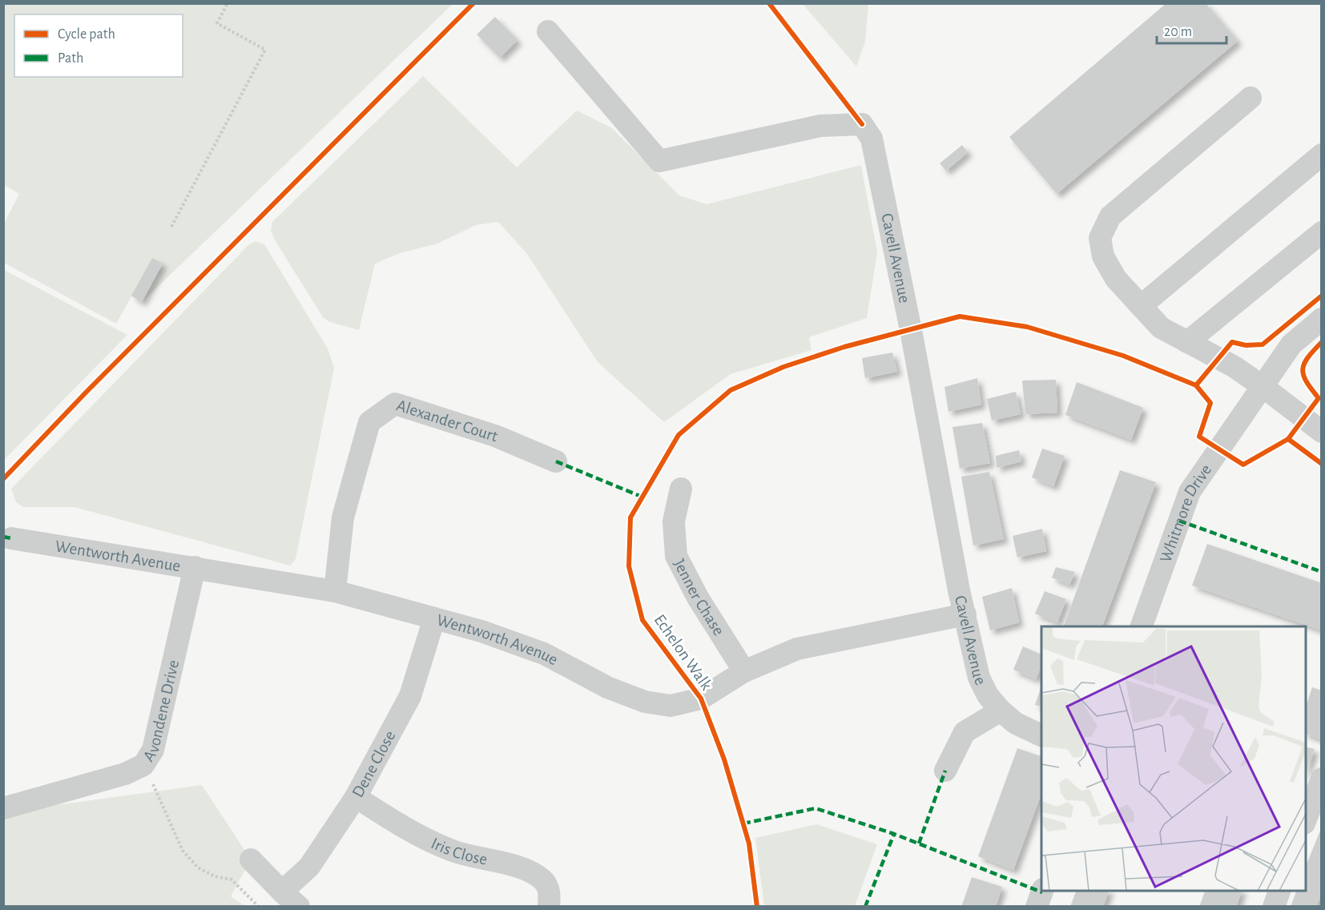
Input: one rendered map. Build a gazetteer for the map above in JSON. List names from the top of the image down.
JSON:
{
  "streets": {
    "street": [
      "Cavell Avenue",
      "Alexander Court",
      "Whitmore Drive",
      "Wentworth Avenue",
      "Jenner Chase",
      "Avondene Drive",
      "Dene Close",
      "Iris Close"
    ],
    "cycle path": ["Echelon Walk"]
  },
  "crossings": [
    ["Cavell Avenue", "Wentworth Avenue"],
    ["Alexander Court", "Wentworth Avenue"],
    ["Wentworth Avenue", "Jenner Chase"],
    ["Wentworth Avenue", "Avondene Drive"],
    ["Wentworth Avenue", "Dene Close"],
    ["Dene Close", "Iris Close"]
  ],
  "legend": ["Cycle path", "Path"],
  "scale_bar": "20 m"
}
